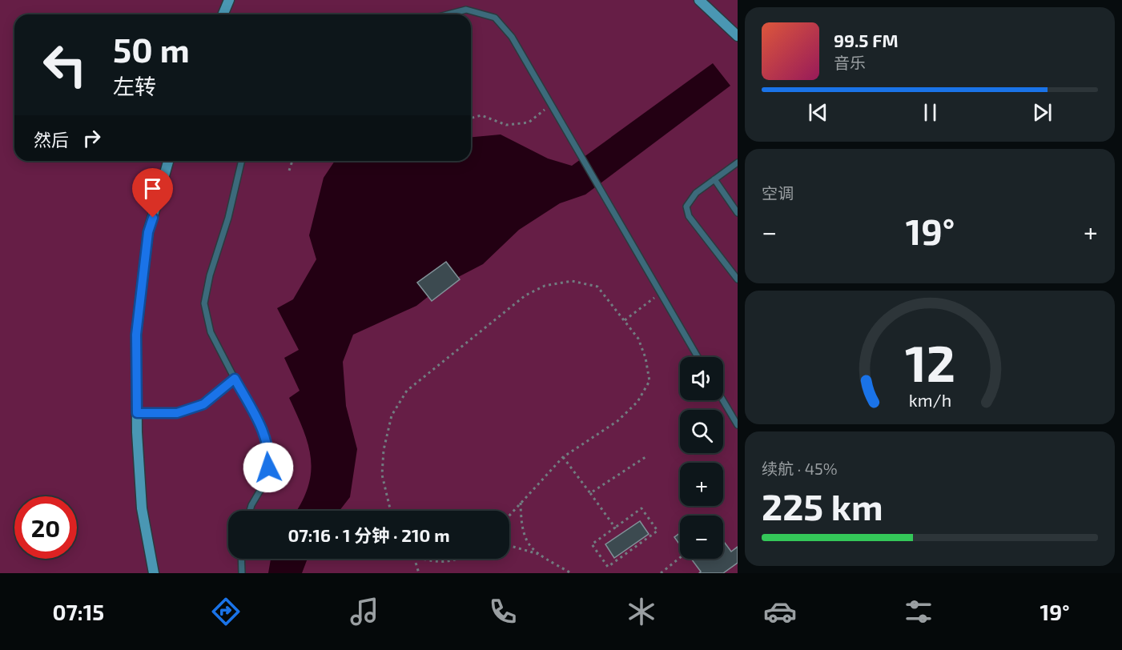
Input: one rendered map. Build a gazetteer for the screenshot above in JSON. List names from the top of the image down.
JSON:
{
  "page": {
    "turn": ["50 m", "左转"],
    "song": ["99.5 FM", "音乐"],
    "then": "然后",
    "tile": [
      "空调",
      ["续航 · 45%", "225 km"]
    ],
    "heat": ["−", "19°", "+"],
    "map_buttons": ["+", "−"],
    "limit": "20",
    "trip": "07:16 · 1 分钟 · 210 m",
    "tabs": ["07:15", "19°"],
    "gauge": ["12", "km/h"]
  }
}
